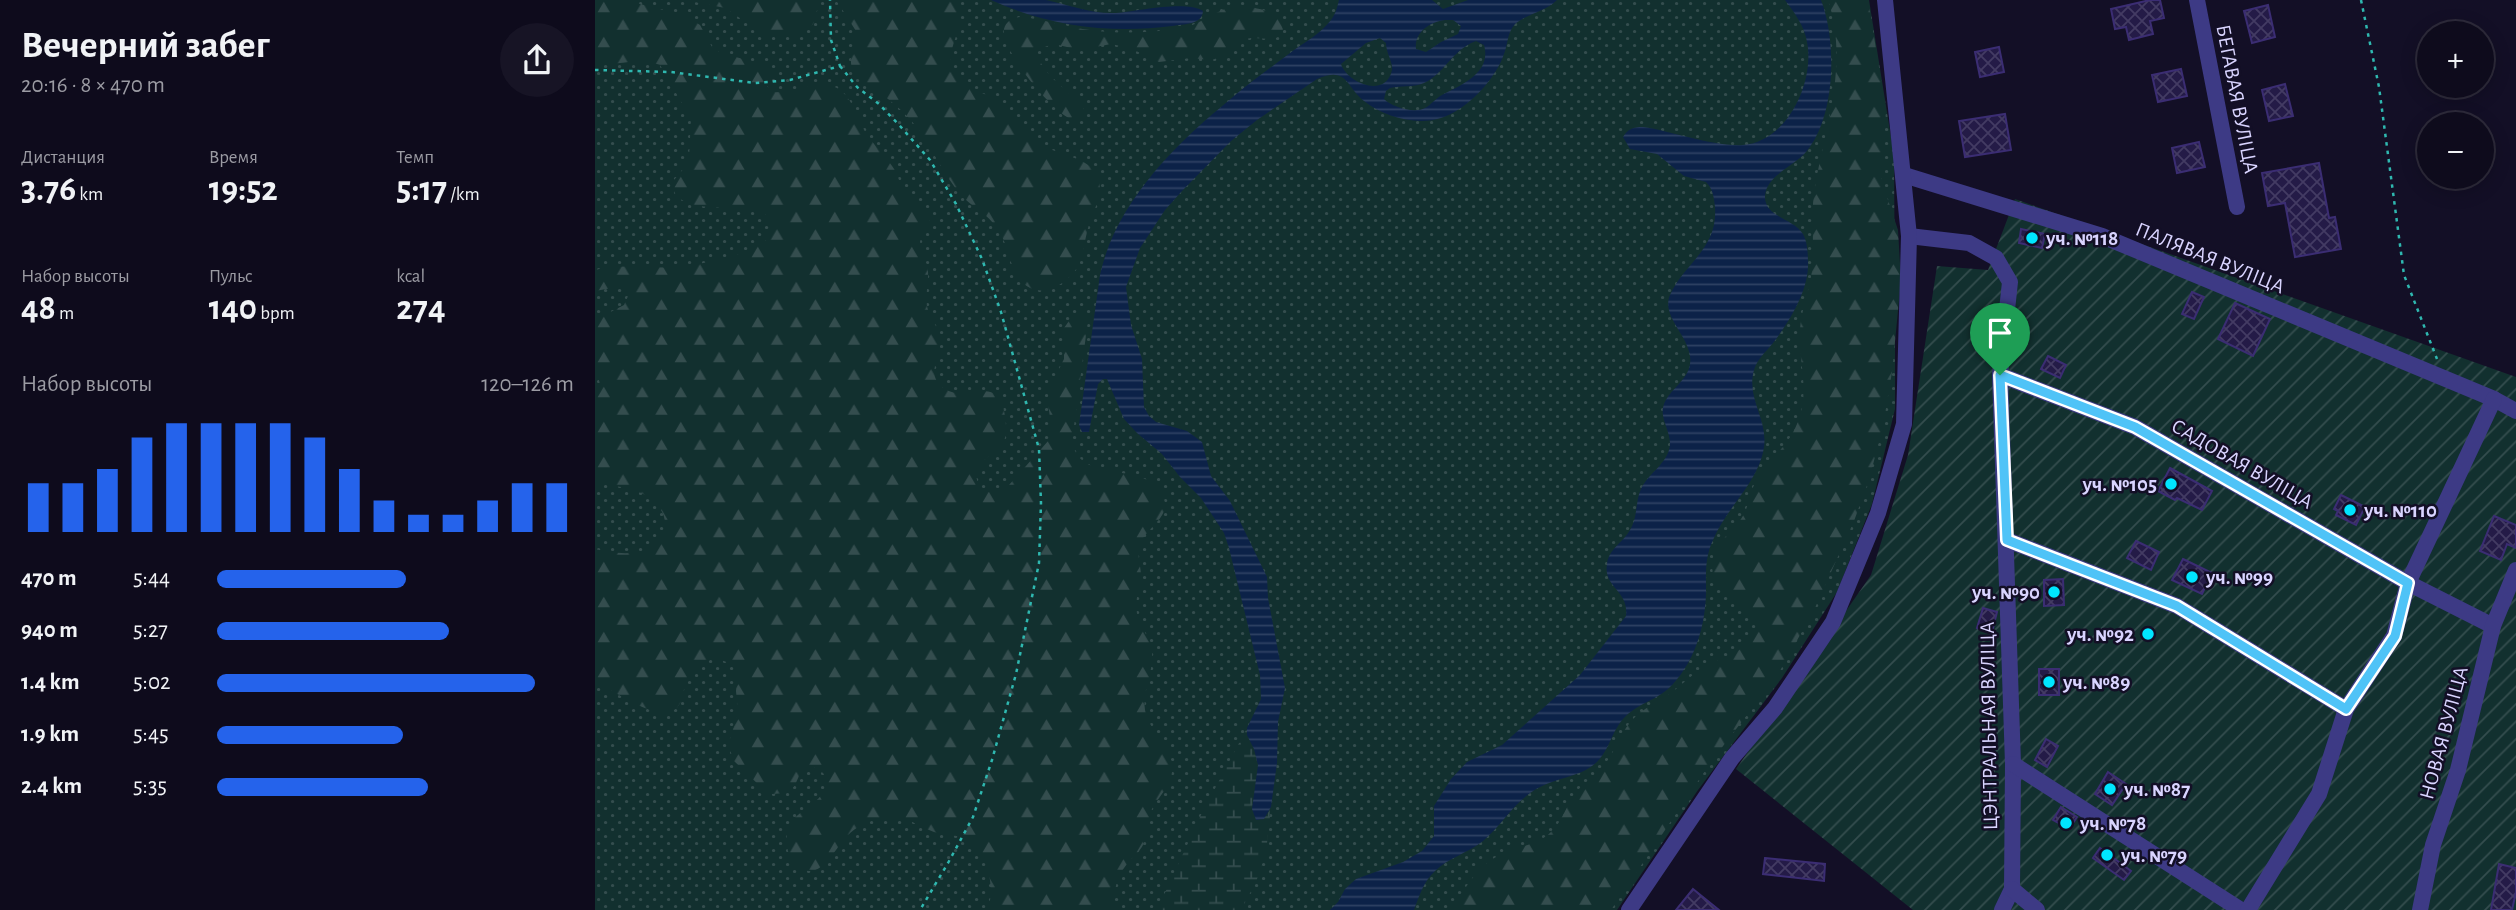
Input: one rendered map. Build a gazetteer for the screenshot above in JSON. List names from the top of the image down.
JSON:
{
  "streets": {
    "street": [
      "БЕГАВАЯ ВУЛІЦА",
      "ПАЛЯВАЯ ВУЛІЦА",
      "САДОВАЯ ВУЛІЦА",
      "ЦЭНТРАЛЬНАЯ ВУЛІЦА",
      "НОВАЯ ВУЛІЦА"
    ]
  },
  "crossings": [
    ["САДОВАЯ ВУЛІЦА", "ЦЭНТРАЛЬНАЯ ВУЛІЦА"],
    ["САДОВАЯ ВУЛІЦА", "НОВАЯ ВУЛІЦА"]
  ],
  "places": [
    "уч. №118",
    "уч. №105",
    "уч. №110",
    "уч. №99",
    "уч. №90",
    "уч. №92",
    "уч. №89",
    "уч. №87",
    "уч. №78",
    "уч. №79"
  ],
  "page": {
    "heading": ["Вечерний забег", "20:16 · 8 × 470 m"],
    "map_buttons": ["+", "−"],
    "stats": [
      ["Дистанция", "3.76 km"],
      ["Время", "19:52"],
      ["Темп", "5:17 /km"],
      ["Набор высоты", "48 m"],
      ["Пульс", "140 bpm"],
      ["kcal", "274"]
    ],
    "chart": ["Набор высоты", "120–126 m"],
    "list": [
      {
        "name": "470 m",
        "note": "5:44"
      },
      {
        "name": "940 m",
        "note": "5:27"
      },
      {
        "name": "1.4 km",
        "note": "5:02"
      },
      {
        "name": "1.9 km",
        "note": "5:45"
      },
      {
        "name": "2.4 km",
        "note": "5:35"
      }
    ]
  }
}
